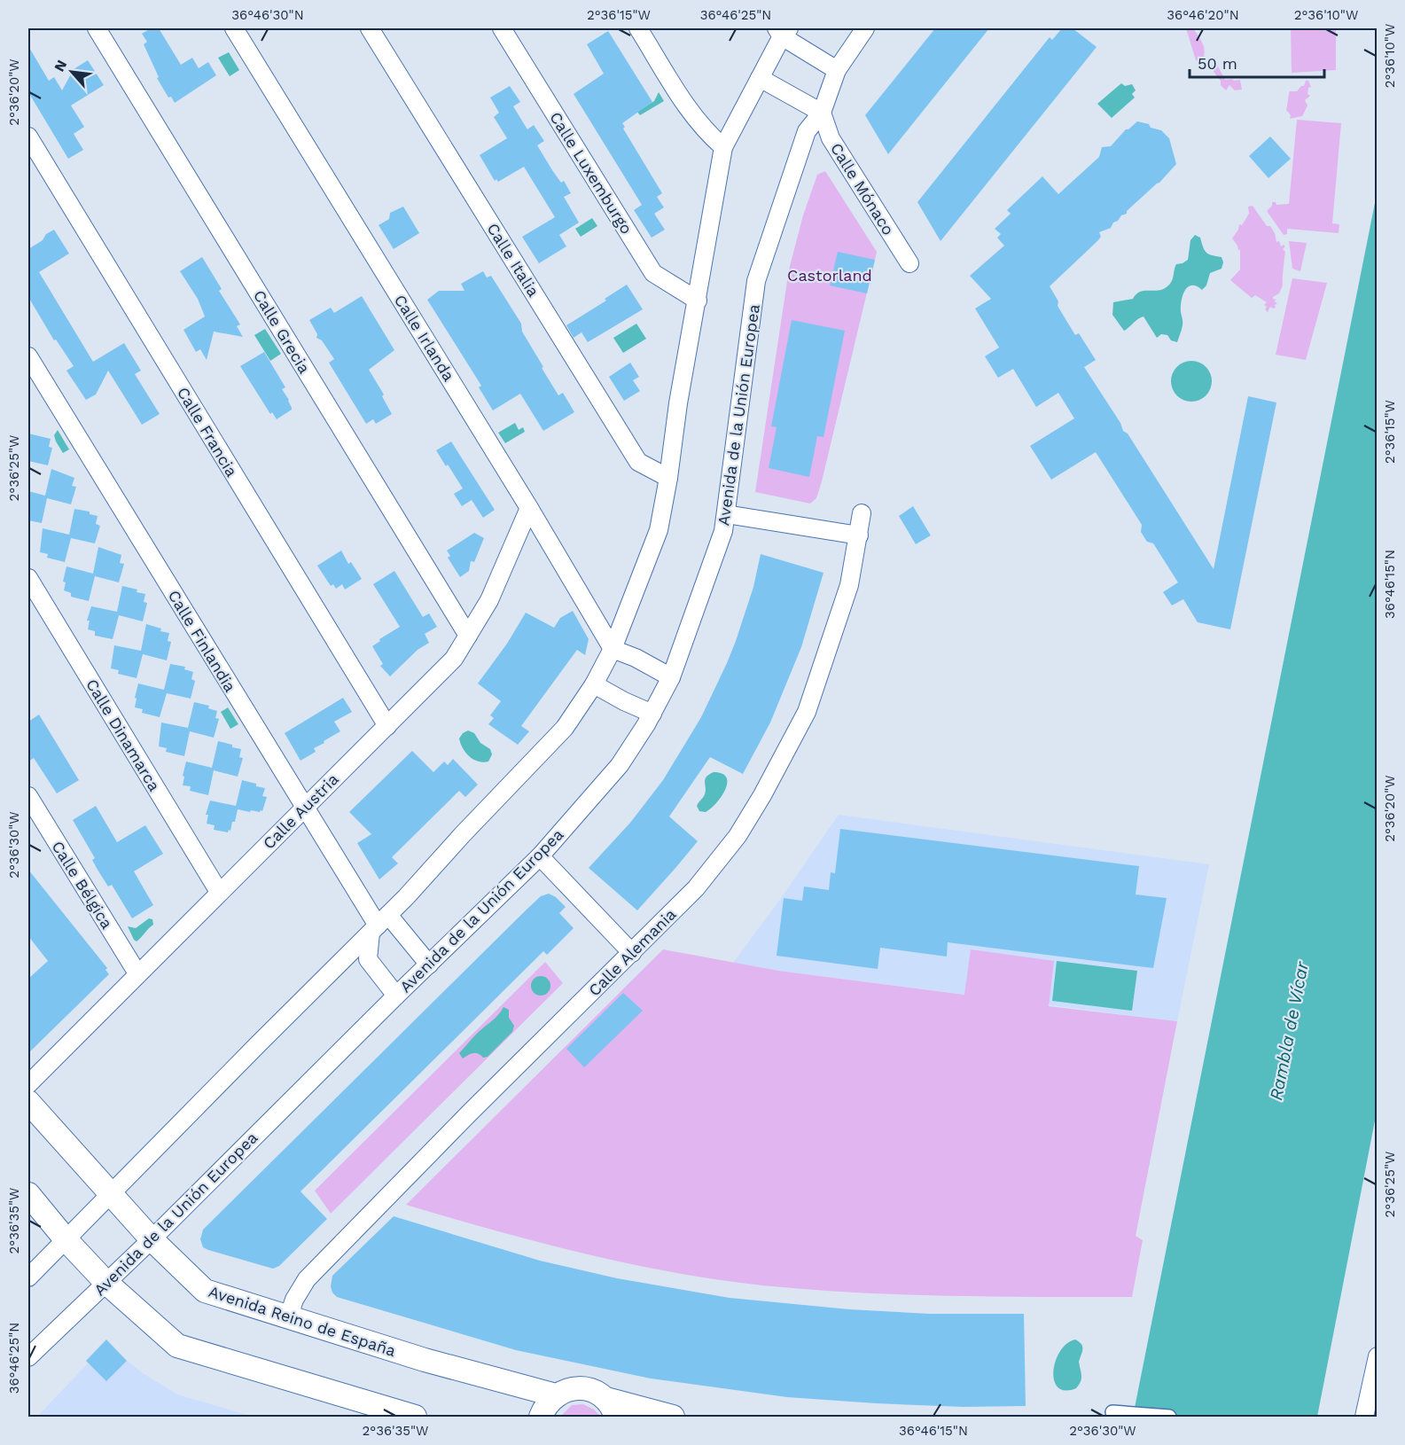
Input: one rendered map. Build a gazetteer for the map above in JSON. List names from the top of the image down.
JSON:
{
  "streets": {
    "street": [
      "Calle Luxemburgo",
      "Calle Mónaco",
      "Calle Italia",
      "Calle Grecia",
      "Calle Irlanda",
      "Avenida de la Unión Europea",
      "Calle Francia",
      "Calle Finlandia",
      "Calle Dinamarca",
      "Calle Austria",
      "Calle Bélgica",
      "Calle Alemania",
      "Avenida Reino de España"
    ]
  },
  "crossings": [
    ["Calle Mónaco", "Avenida de la Unión Europea"],
    ["Calle Grecia", "Calle Austria"],
    ["Calle Irlanda", "Calle Austria"],
    ["Avenida de la Unión Europea", "Calle Finlandia"],
    ["Avenida de la Unión Europea", "Avenida Reino de España"],
    ["Calle Francia", "Calle Austria"],
    ["Calle Finlandia", "Calle Austria"],
    ["Calle Dinamarca", "Calle Austria"],
    ["Calle Austria", "Calle Bélgica"],
    ["Calle Alemania", "Avenida Reino de España"]
  ],
  "water": ["Rambla de Vícar"],
  "parks": ["Castorland"],
  "scale_bar": "50 m",
  "north": "top left",
  "coordinates": [
    "36°46'30\"N",
    "2°36'15\"W",
    "36°46'25\"N",
    "36°46'20\"N",
    "2°36'10\"W",
    "2°36'20\"W",
    "2°36'25\"W",
    "36°46'15\"N",
    "2°36'30\"W",
    "2°36'35\"W"
  ]
}
